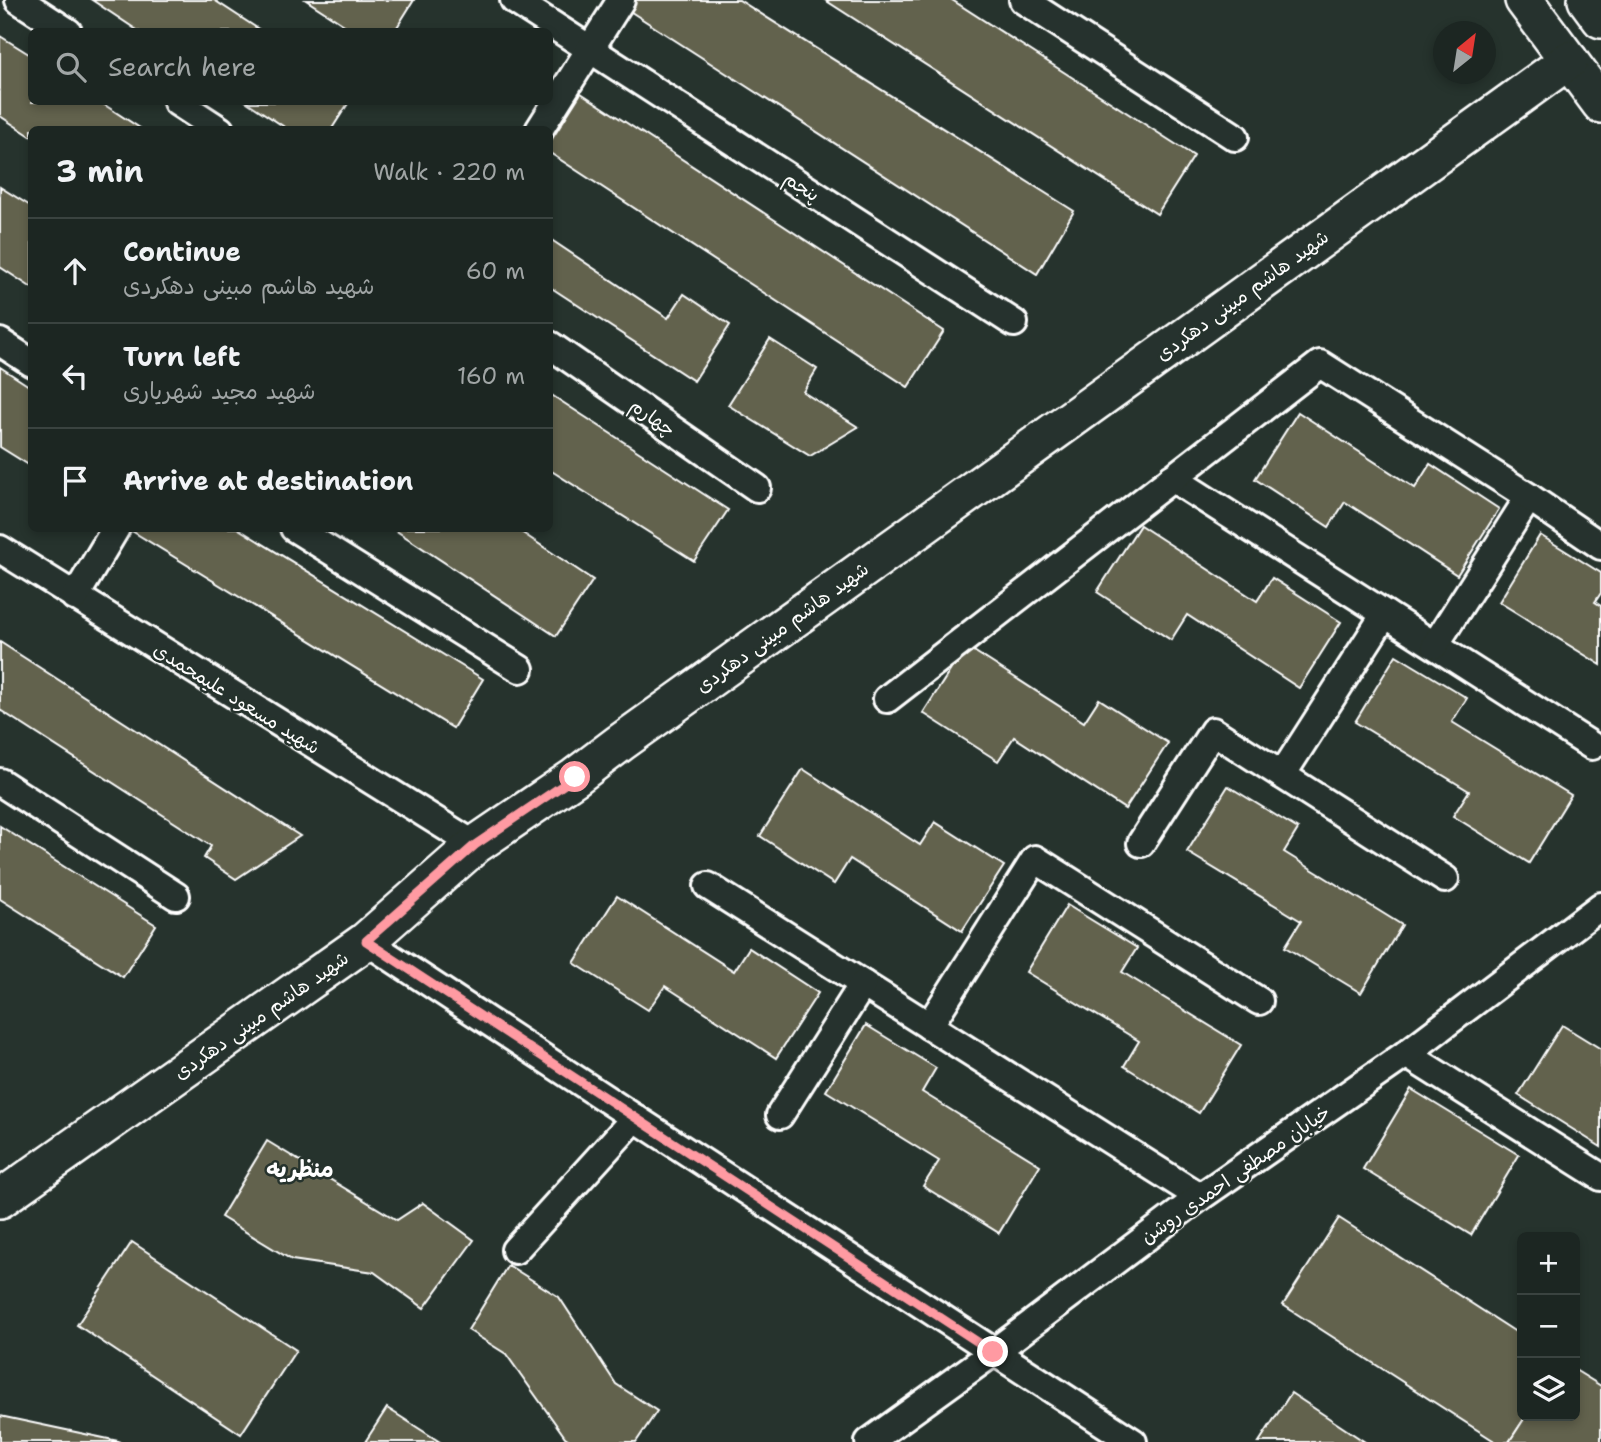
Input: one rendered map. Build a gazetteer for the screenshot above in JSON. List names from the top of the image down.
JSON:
{
  "streets": {
    "main road": ["شهید هاشم مبینی دهکردی"],
    "street": [
      "پنجم",
      "چهارم",
      "شهید مسعود علیمحمدی",
      "خیابان مصطفی احمدی روشن"
    ]
  },
  "crossings": [
    ["شهید هاشم مبینی دهکردی", "شهید مسعود علیمحمدی"]
  ],
  "districts": ["منظریه"],
  "north": "top right",
  "page": {
    "search": "Search here",
    "heading": ["3 min", "Walk · 220 m"],
    "list": [
      ["Continue", "شهید هاشم مبینی دهکردی", "60 m"],
      ["Turn left", "شهید مجید شهریاری", "160 m"],
      "Arrive at destination"
    ],
    "map_buttons": ["+", "−"]
  }
}
